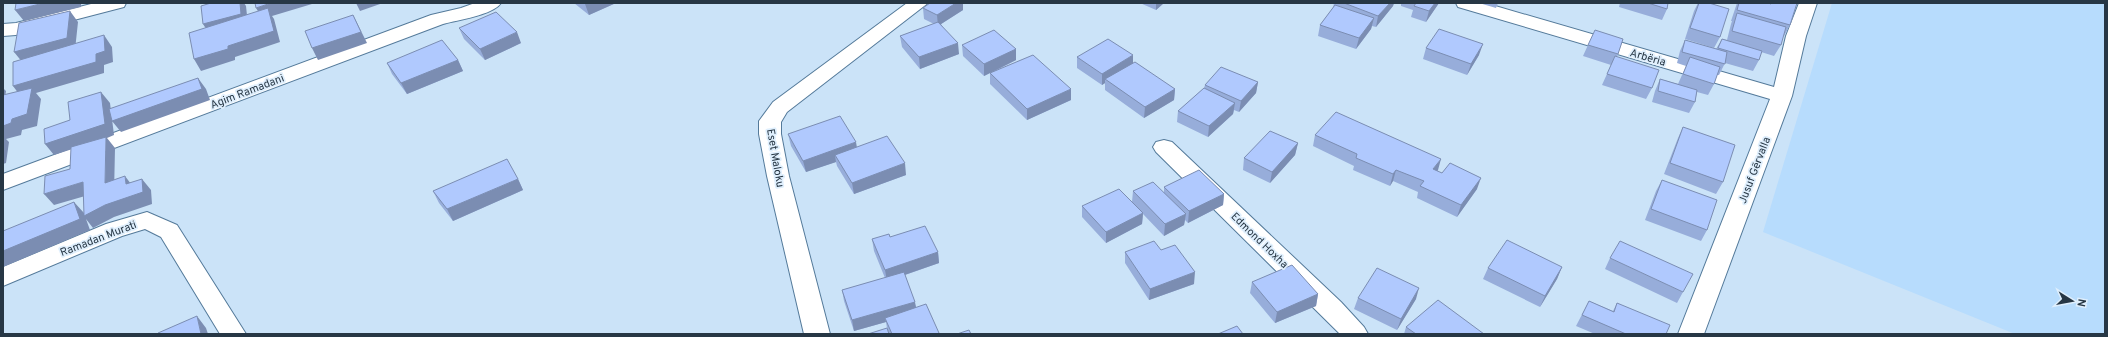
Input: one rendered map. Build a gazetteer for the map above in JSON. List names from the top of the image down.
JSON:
{
  "streets": {
    "street": [
      "Arbëria",
      "Agim Ramadani",
      "Eset Maloku",
      "Jusuf Gërvalla",
      "Ramadan Murati",
      "Edmond Hoxha"
    ]
  },
  "crossings": [
    ["Arbëria", "Jusuf Gërvalla"]
  ],
  "north": "right"
}
